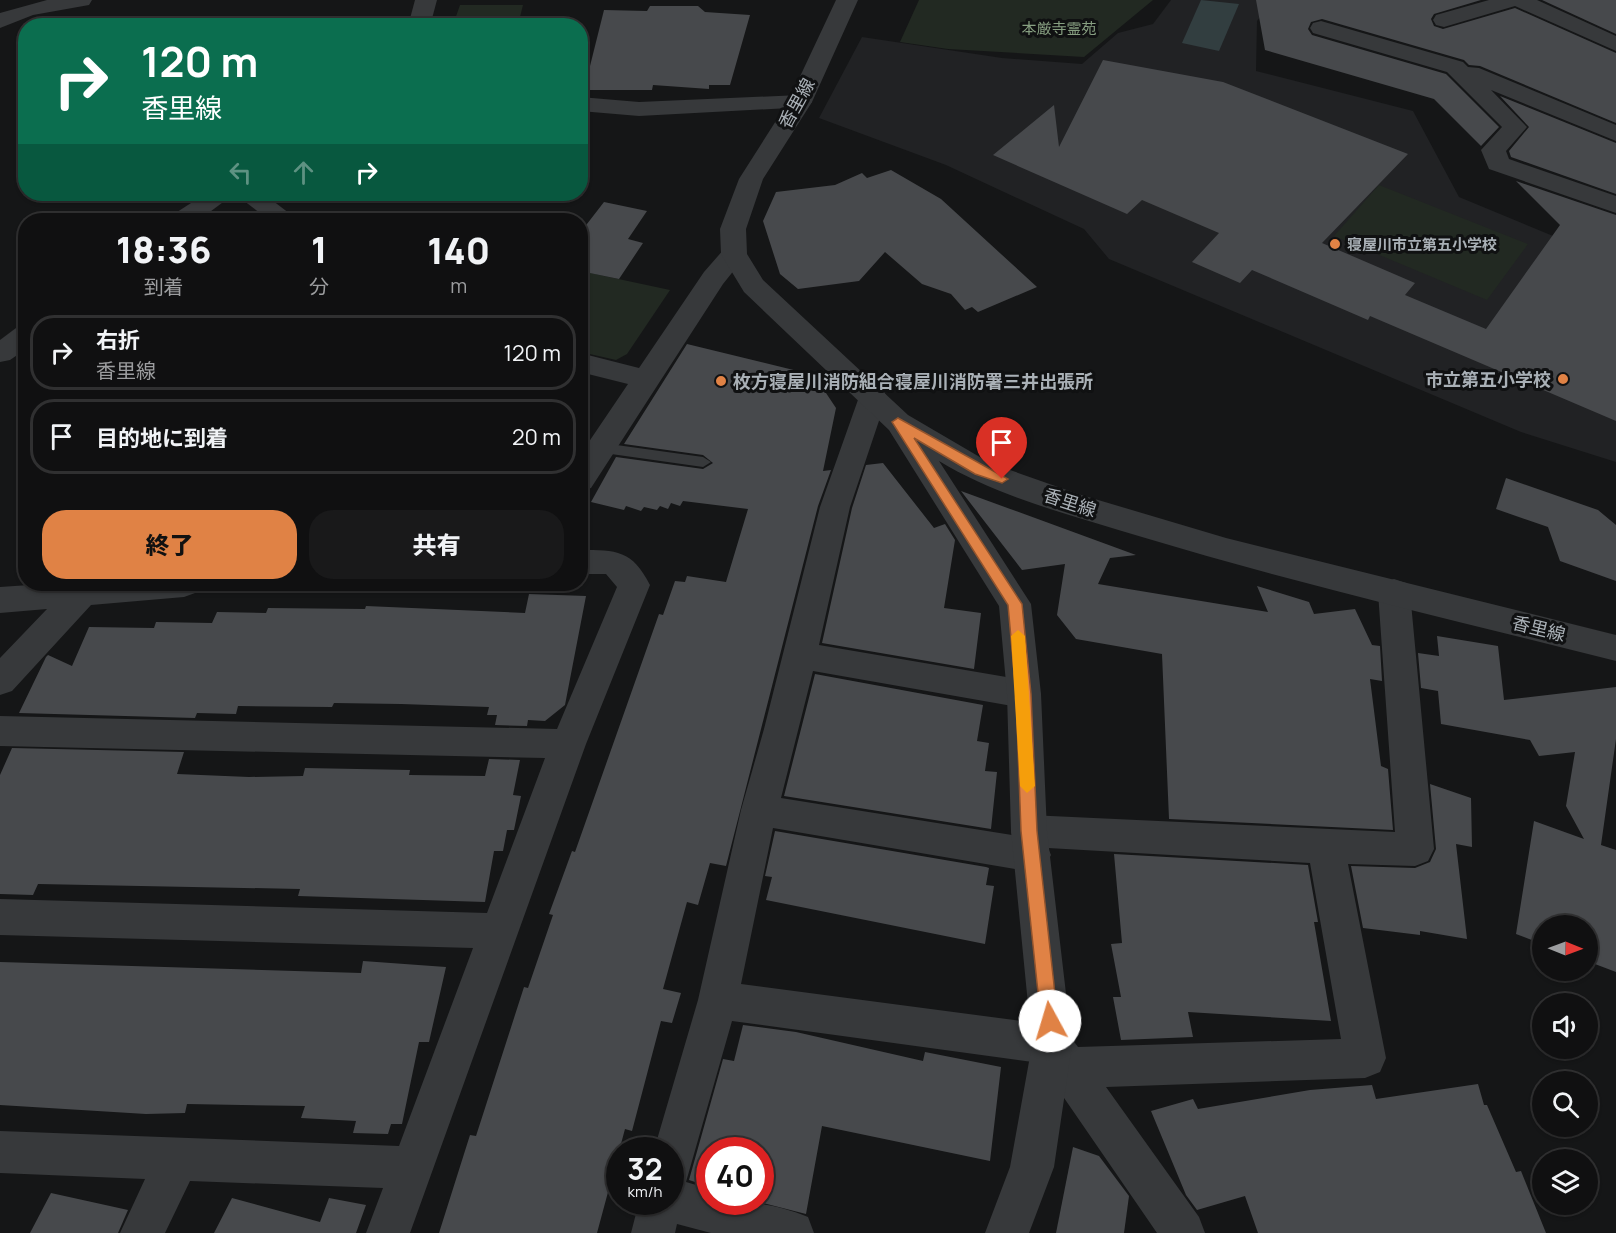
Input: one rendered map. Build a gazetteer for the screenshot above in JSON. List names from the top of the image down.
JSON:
{
  "streets": {
    "street": ["香里線"]
  },
  "parks": ["本厳寺霊苑"],
  "places": ["寝屋川市立第五小学校", "市立第五小学校", "枚方寝屋川消防組合寝屋川消防署三井出張所"],
  "north": "right",
  "page": {
    "turn": ["120 m", "香里線"],
    "eta": [
      "18:36",
      "到着",
      "1",
      "分",
      "140",
      "m"
    ],
    "list": [
      {
        "name": "右折",
        "note": "香里線",
        "value": "120 m"
      },
      {
        "name": "目的地に到着",
        "value": "20 m"
      }
    ],
    "buttons": ["終了", "共有"],
    "speed": "32 km/h",
    "limit": "40"
  }
}
